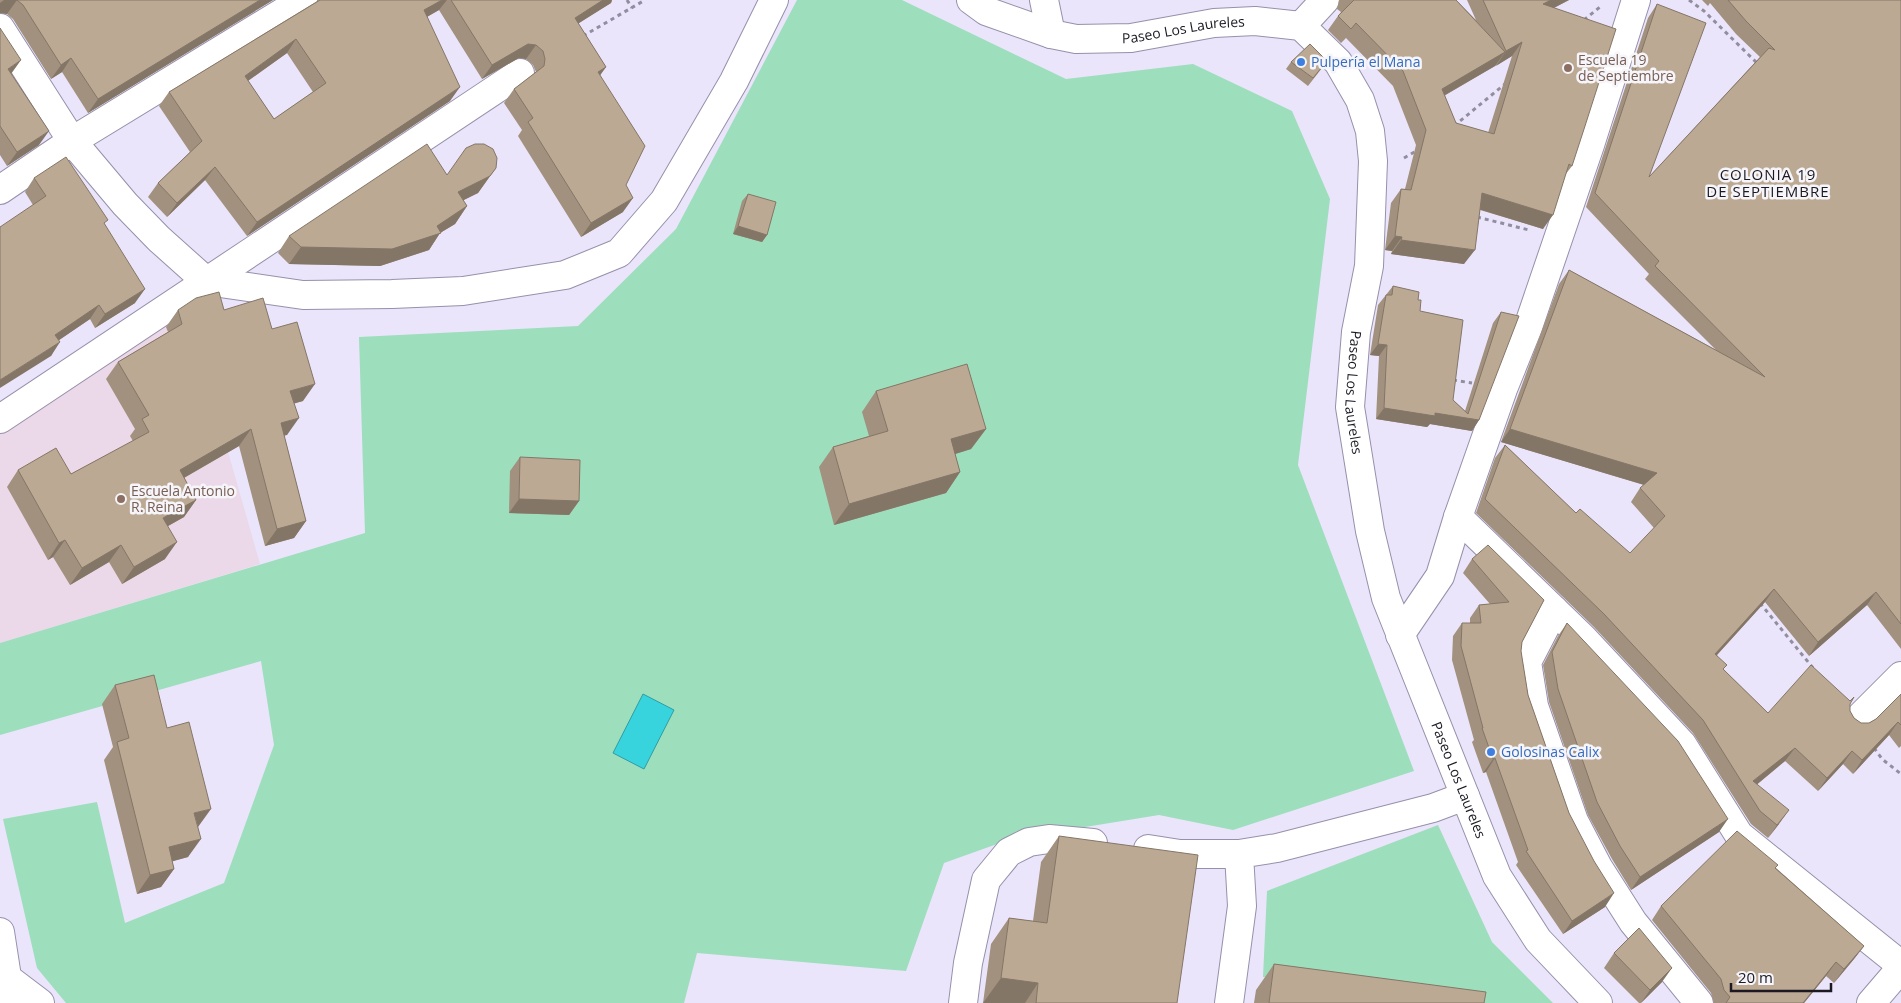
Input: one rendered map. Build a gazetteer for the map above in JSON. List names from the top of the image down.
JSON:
{
  "streets": {
    "street": ["Paseo Los Laureles"]
  },
  "districts": ["COLONIA 19 DE SEPTIEMBRE"],
  "places": [
    "Pulpería el Mana",
    "Escuela 19 de Septiembre",
    "Escuela Antonio R. Reina",
    "Golosinas Calix"
  ],
  "scale_bar": "20 m"
}
